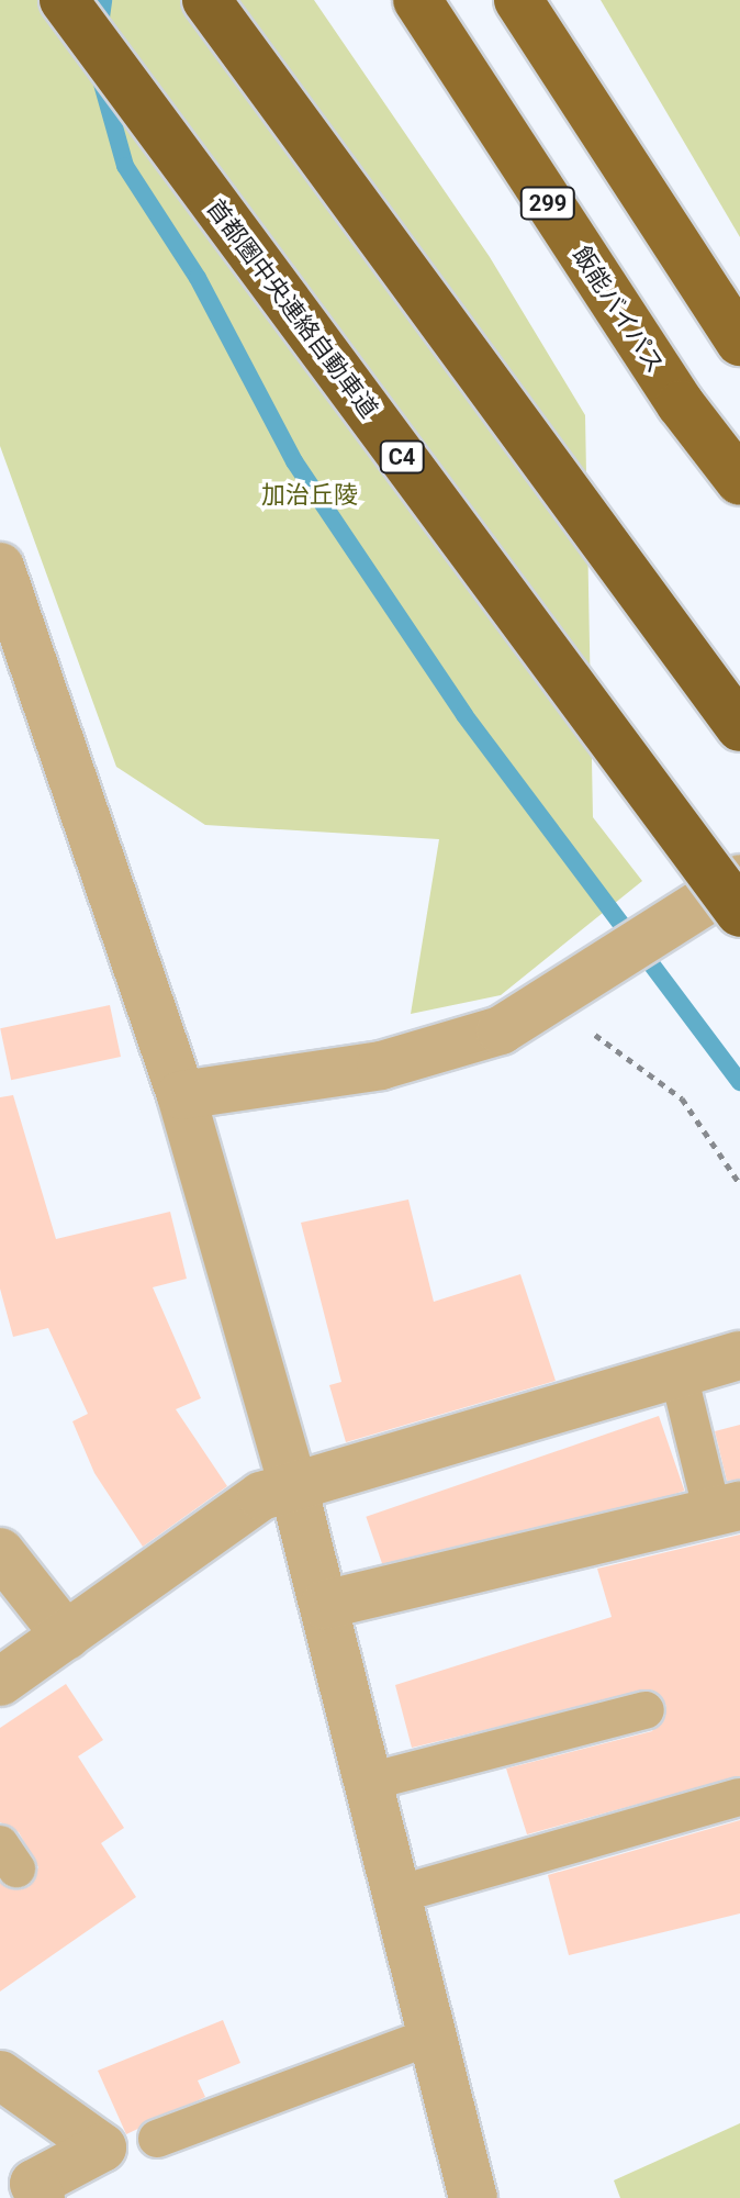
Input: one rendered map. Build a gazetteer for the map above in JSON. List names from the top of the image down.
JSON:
{
  "streets": {
    "highway": [
      "299",
      "首都圏中央連絡自動車道",
      "飯能バイパス",
      "C4"
    ]
  },
  "parks": ["加治丘陵"]
}
